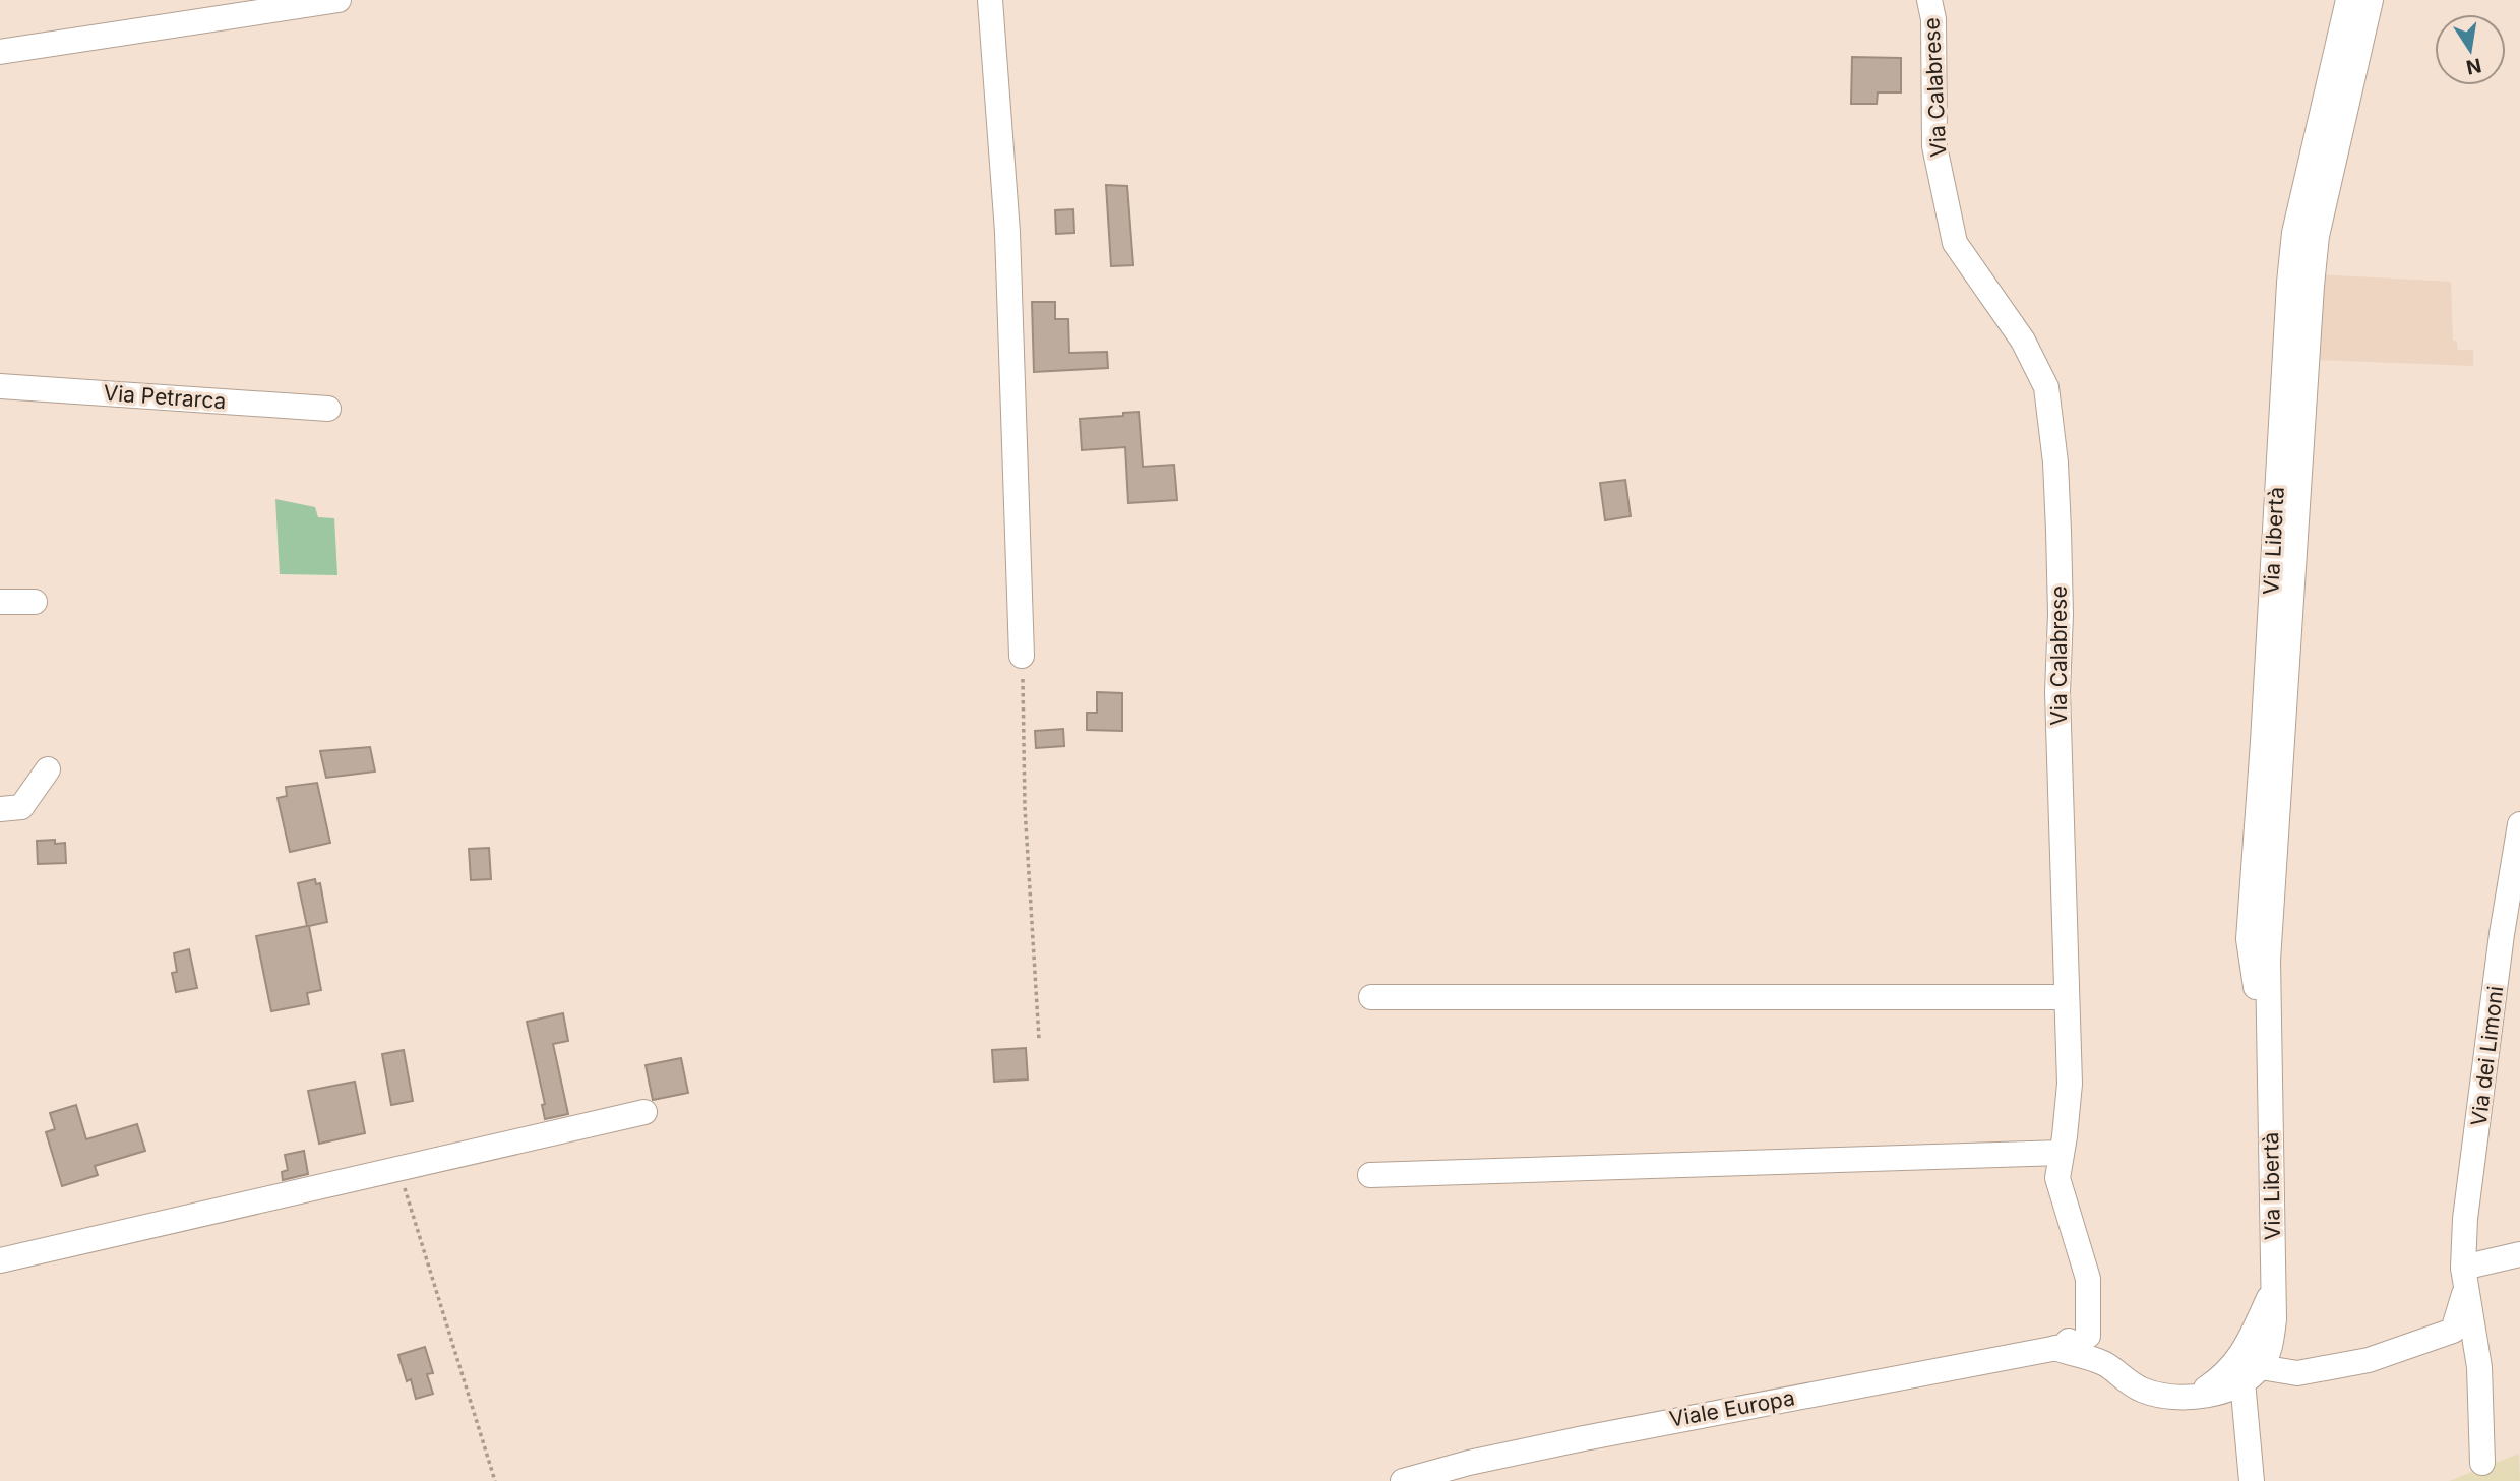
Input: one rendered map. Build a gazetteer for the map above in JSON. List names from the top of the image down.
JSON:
{
  "streets": {
    "street": [
      "Via Calabrese",
      "Via Petrarca",
      "Via Libertà",
      "Via dei Limoni",
      "Viale Europa"
    ]
  },
  "crossings": [
    ["Via Calabrese", "Viale Europa"]
  ],
  "north": "bottom"
}
